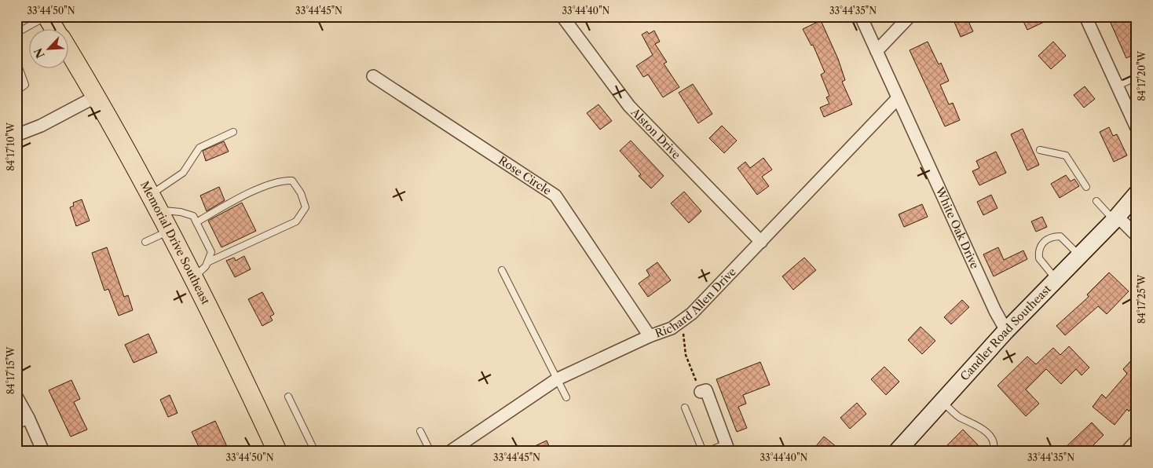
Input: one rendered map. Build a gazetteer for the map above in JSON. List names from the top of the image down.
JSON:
{
  "streets": {
    "main road": ["Memorial Drive Southeast", "Candler Road Southeast"],
    "street": [
      "Alston Drive",
      "Rose Circle",
      "White Oak Drive",
      "Richard Allen Drive"
    ]
  },
  "crossings": [
    ["Alston Drive", "Richard Allen Drive"],
    ["Rose Circle", "Richard Allen Drive"],
    ["White Oak Drive", "Richard Allen Drive"],
    ["White Oak Drive", "Candler Road Southeast"]
  ],
  "north": "bottom left",
  "coordinates": [
    "33°44'50\"N",
    "33°44'45\"N",
    "33°44'40\"N",
    "33°44'35\"N",
    "84°17'20\"W",
    "84°17'10\"W",
    "84°17'25\"W",
    "84°17'15\"W"
  ]
}
